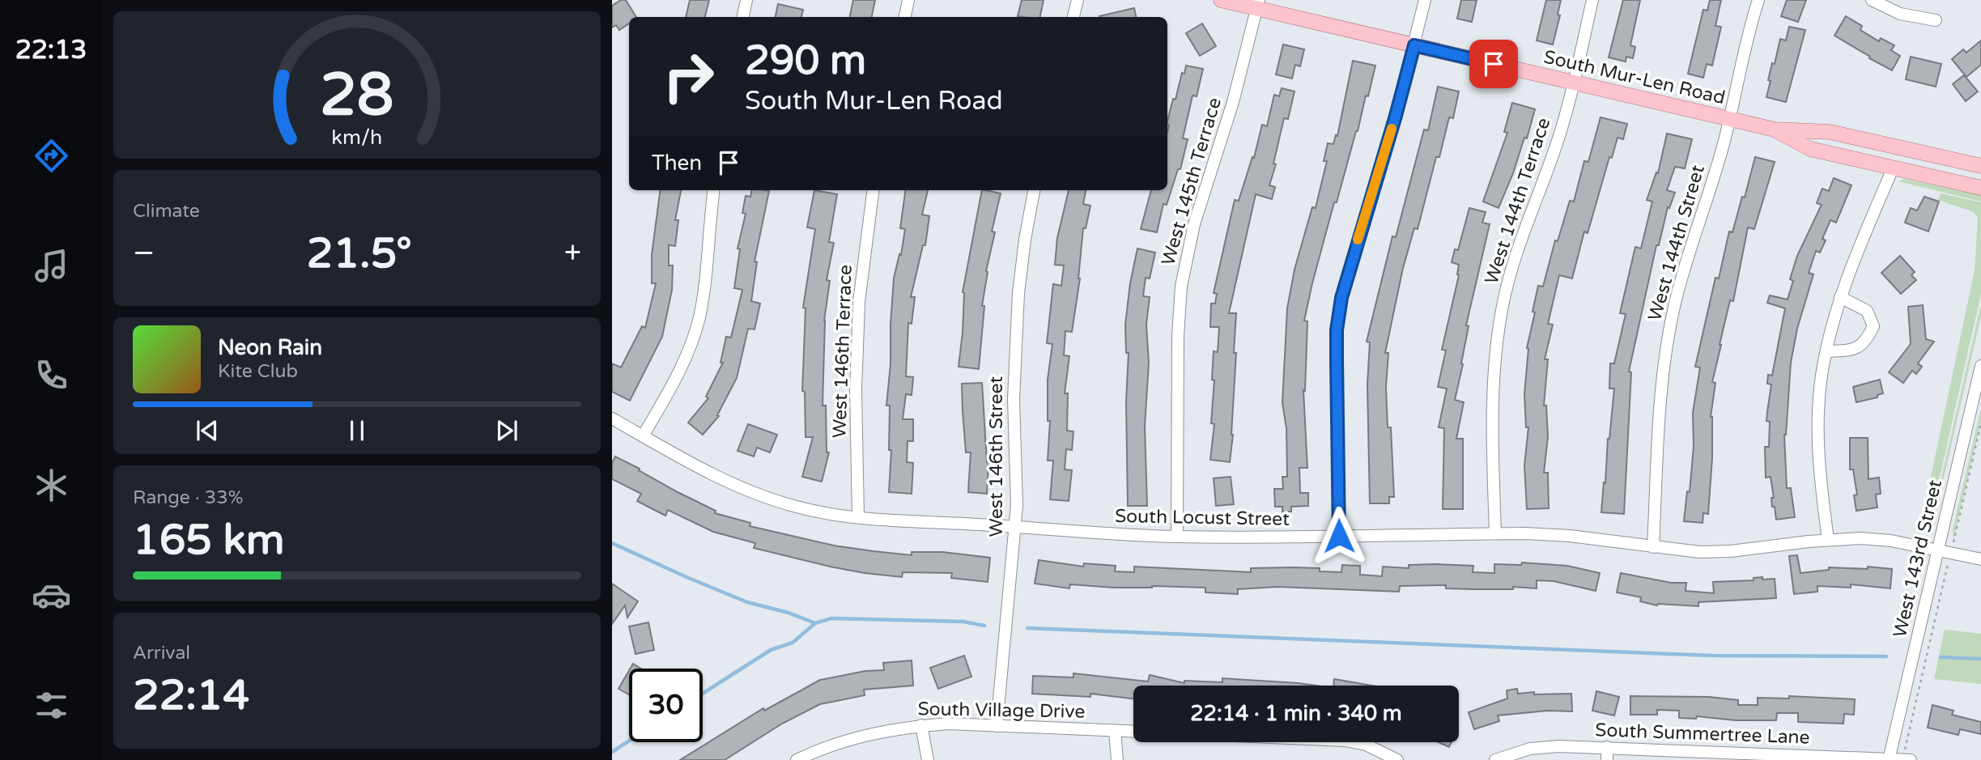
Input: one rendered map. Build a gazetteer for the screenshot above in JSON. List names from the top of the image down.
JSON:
{
  "streets": {
    "main road": ["South Mur-Len Road"],
    "street": [
      "West 145th Terrace",
      "West 144th Terrace",
      "West 144th Street",
      "West 146th Terrace",
      "West 146th Street",
      "South Locust Street",
      "West 143rd Street",
      "South Village Drive",
      "South Summertree Lane"
    ]
  },
  "crossings": [
    ["South Mur-Len Road", "West 145th Terrace"],
    ["South Mur-Len Road", "West 144th Terrace"],
    ["South Mur-Len Road", "West 144th Street"],
    ["West 145th Terrace", "South Locust Street"],
    ["West 144th Terrace", "South Locust Street"],
    ["West 144th Street", "South Locust Street"],
    ["West 146th Terrace", "South Locust Street"],
    ["West 146th Street", "South Locust Street"],
    ["West 146th Street", "South Village Drive"],
    ["South Locust Street", "West 143rd Street"],
    ["West 143rd Street", "South Summertree Lane"]
  ],
  "page": {
    "tabs": "22:13",
    "turn": ["290 m", "South Mur-Len Road"],
    "then": "Then",
    "tile": [
      "Climate",
      ["Range · 33%", "165 km"],
      ["Arrival", "22:14"]
    ],
    "heat": ["−", "21.5°", "+"],
    "song": ["Neon Rain", "Kite Club"],
    "limit": "30",
    "trip": "22:14 · 1 min · 340 m",
    "gauge": ["28", "km/h"]
  }
}
